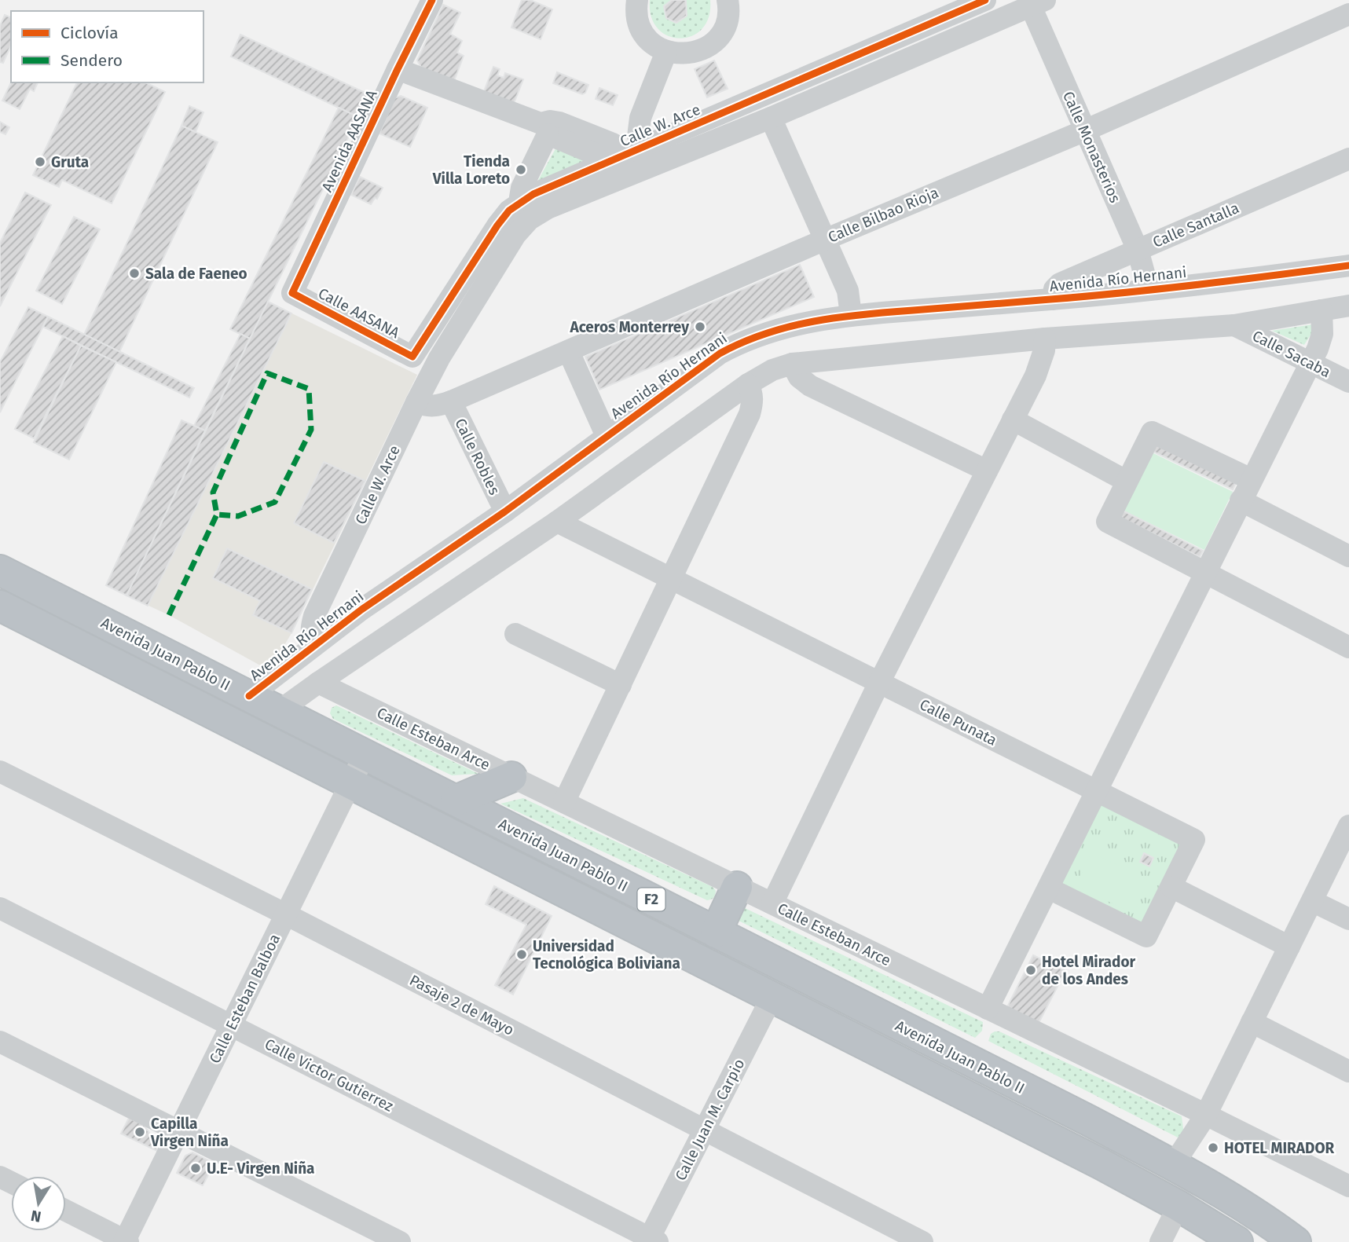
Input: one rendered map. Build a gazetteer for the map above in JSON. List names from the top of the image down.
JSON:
{
  "streets": {
    "highway": ["Avenida Juan Pablo II", "F2"],
    "street": [
      "Calle W. Arce",
      "Avenida AASANA",
      "Calle Monasterios",
      "Calle Bilbao Rioja",
      "Calle Santalla",
      "Avenida Río Hernani",
      "Calle AASANA",
      "Calle Sacaba",
      "Calle Robles",
      "Calle Punata",
      "Calle Esteban Arce",
      "Calle Esteban Balboa",
      "Pasaje 2 de Mayo",
      "Calle Victor Gutierrez",
      "Calle Juan M. Carpio"
    ]
  },
  "crossings": [
    ["Calle W. Arce", "Calle Monasterios"],
    ["Calle W. Arce", "Calle Bilbao Rioja"],
    ["Calle W. Arce", "Avenida Río Hernani"],
    ["Calle W. Arce", "Calle AASANA"],
    ["Avenida AASANA", "Calle AASANA"],
    ["Calle Monasterios", "Calle Bilbao Rioja"],
    ["Calle Monasterios", "Calle Santalla"],
    ["Calle Monasterios", "Avenida Río Hernani"],
    ["Calle Bilbao Rioja", "Calle Robles"],
    ["Calle Santalla", "Avenida Río Hernani"],
    ["Avenida Río Hernani", "Calle Robles"],
    ["Avenida Río Hernani", "Avenida Juan Pablo II"],
    ["Avenida Juan Pablo II", "Calle Esteban Balboa"],
    ["F2", "Calle Esteban Balboa"],
    ["F2", "Calle Juan M. Carpio"],
    ["Calle Esteban Balboa", "Pasaje 2 de Mayo"],
    ["Calle Esteban Balboa", "Calle Victor Gutierrez"],
    ["Pasaje 2 de Mayo", "Calle Juan M. Carpio"],
    ["Calle Victor Gutierrez", "Calle Juan M. Carpio"]
  ],
  "places": [
    "Gruta",
    "Tienda Villa Loreto",
    "Sala de Faeneo",
    "Aceros Monterrey",
    "Universidad Tecnológica Boliviana",
    "Hotel Mirador de los Andes",
    "Capilla Virgen Niña",
    "HOTEL MIRADOR",
    "U.E- Virgen Niña"
  ],
  "legend": ["Ciclovía", "Sendero"],
  "north": "bottom"
}
